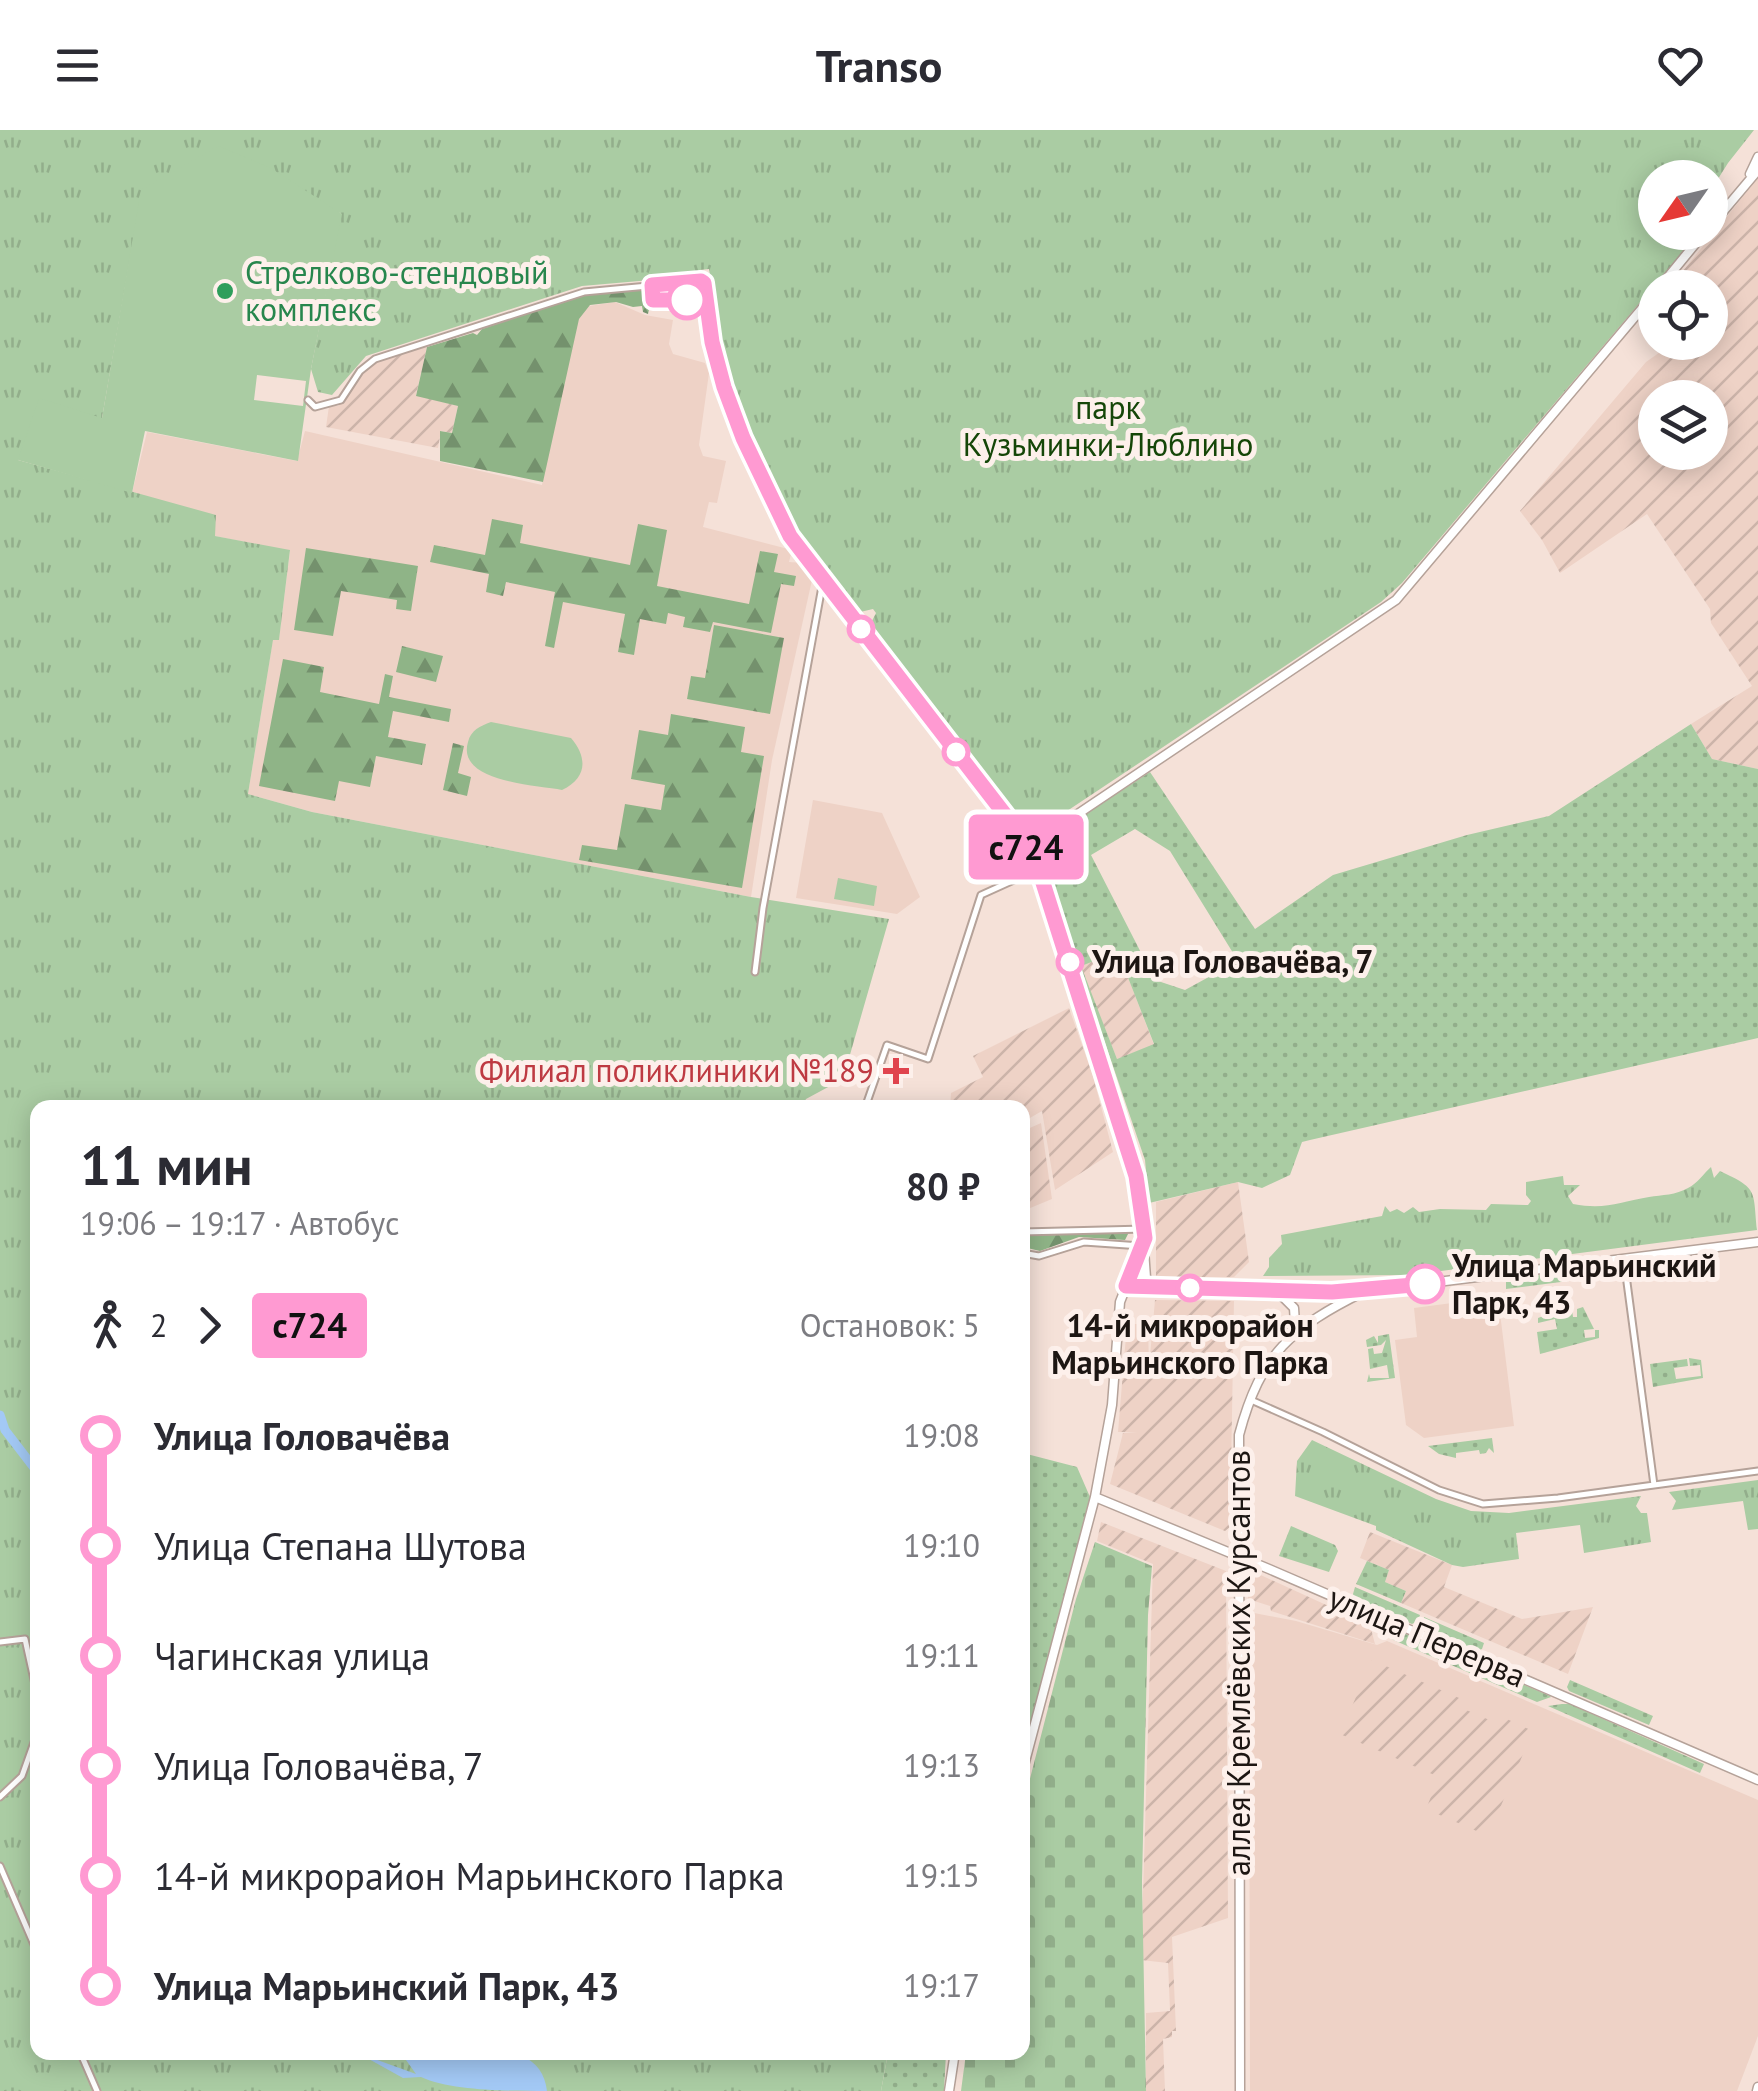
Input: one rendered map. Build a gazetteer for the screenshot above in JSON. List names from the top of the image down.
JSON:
{
  "streets": {
    "street": ["улица Перерва", "аллея Кремлёвских Курсантов"]
  },
  "crossings": [
    ["улица Перерва", "аллея Кремлёвских Курсантов"]
  ],
  "parks": ["парк Кузьминки-Люблино"],
  "places": {
    "other": [
      "Стрелково-стендовый комплекс",
      "Улица Головачёва, 7",
      "Улица Марьинский Парк, 43",
      "14-й микрорайон Марьинского Парка"
    ],
    "health": ["Филиал поликлиники №189"]
  },
  "lines": ["bus line с724"],
  "north": "bottom left",
  "page": {
    "header": "Transo",
    "on_map": "с724",
    "heading": ["11 мин", "19:06 – 19:17 · Автобус", "80 ₽"],
    "legs": ["2", "с724", "Остановок: 5"],
    "list": [
      {
        "name": "Улица Головачёва",
        "value": "19:08"
      },
      {
        "name": "Улица Степана Шутова",
        "value": "19:10"
      },
      {
        "name": "Чагинская улица",
        "value": "19:11"
      },
      {
        "name": "Улица Головачёва, 7",
        "value": "19:13"
      },
      {
        "name": "14-й микрорайон Марьинского Парка",
        "value": "19:15"
      },
      {
        "name": "Улица Марьинский Парк, 43",
        "value": "19:17"
      }
    ]
  }
}
